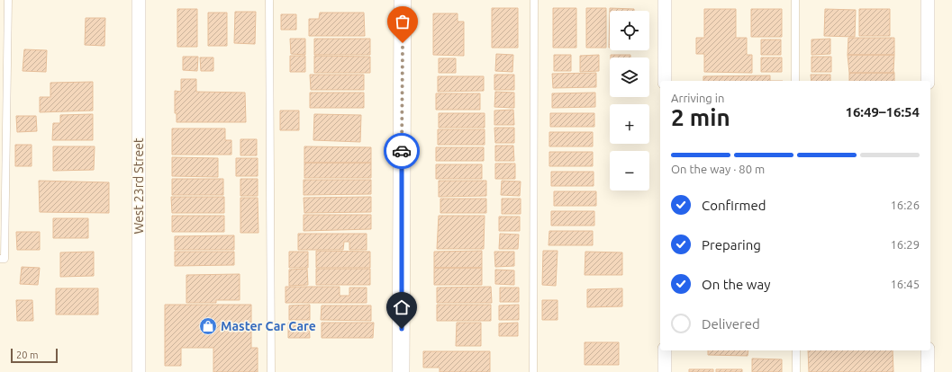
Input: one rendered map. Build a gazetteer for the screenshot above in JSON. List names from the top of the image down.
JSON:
{
  "streets": {
    "street": ["West 23rd Street"]
  },
  "places": {
    "shop": ["Master Car Care"]
  },
  "scale_bar": "20 m",
  "page": {
    "map_buttons": ["+", "−"],
    "heading": ["2 min", "Arriving in", "16:49–16:54"],
    "bar": "On the way · 80 m",
    "list": [
      ["Confirmed", "16:26"],
      ["Preparing", "16:29"],
      ["On the way", "16:45"],
      "Delivered"
    ],
    "scale": "20 m"
  }
}
